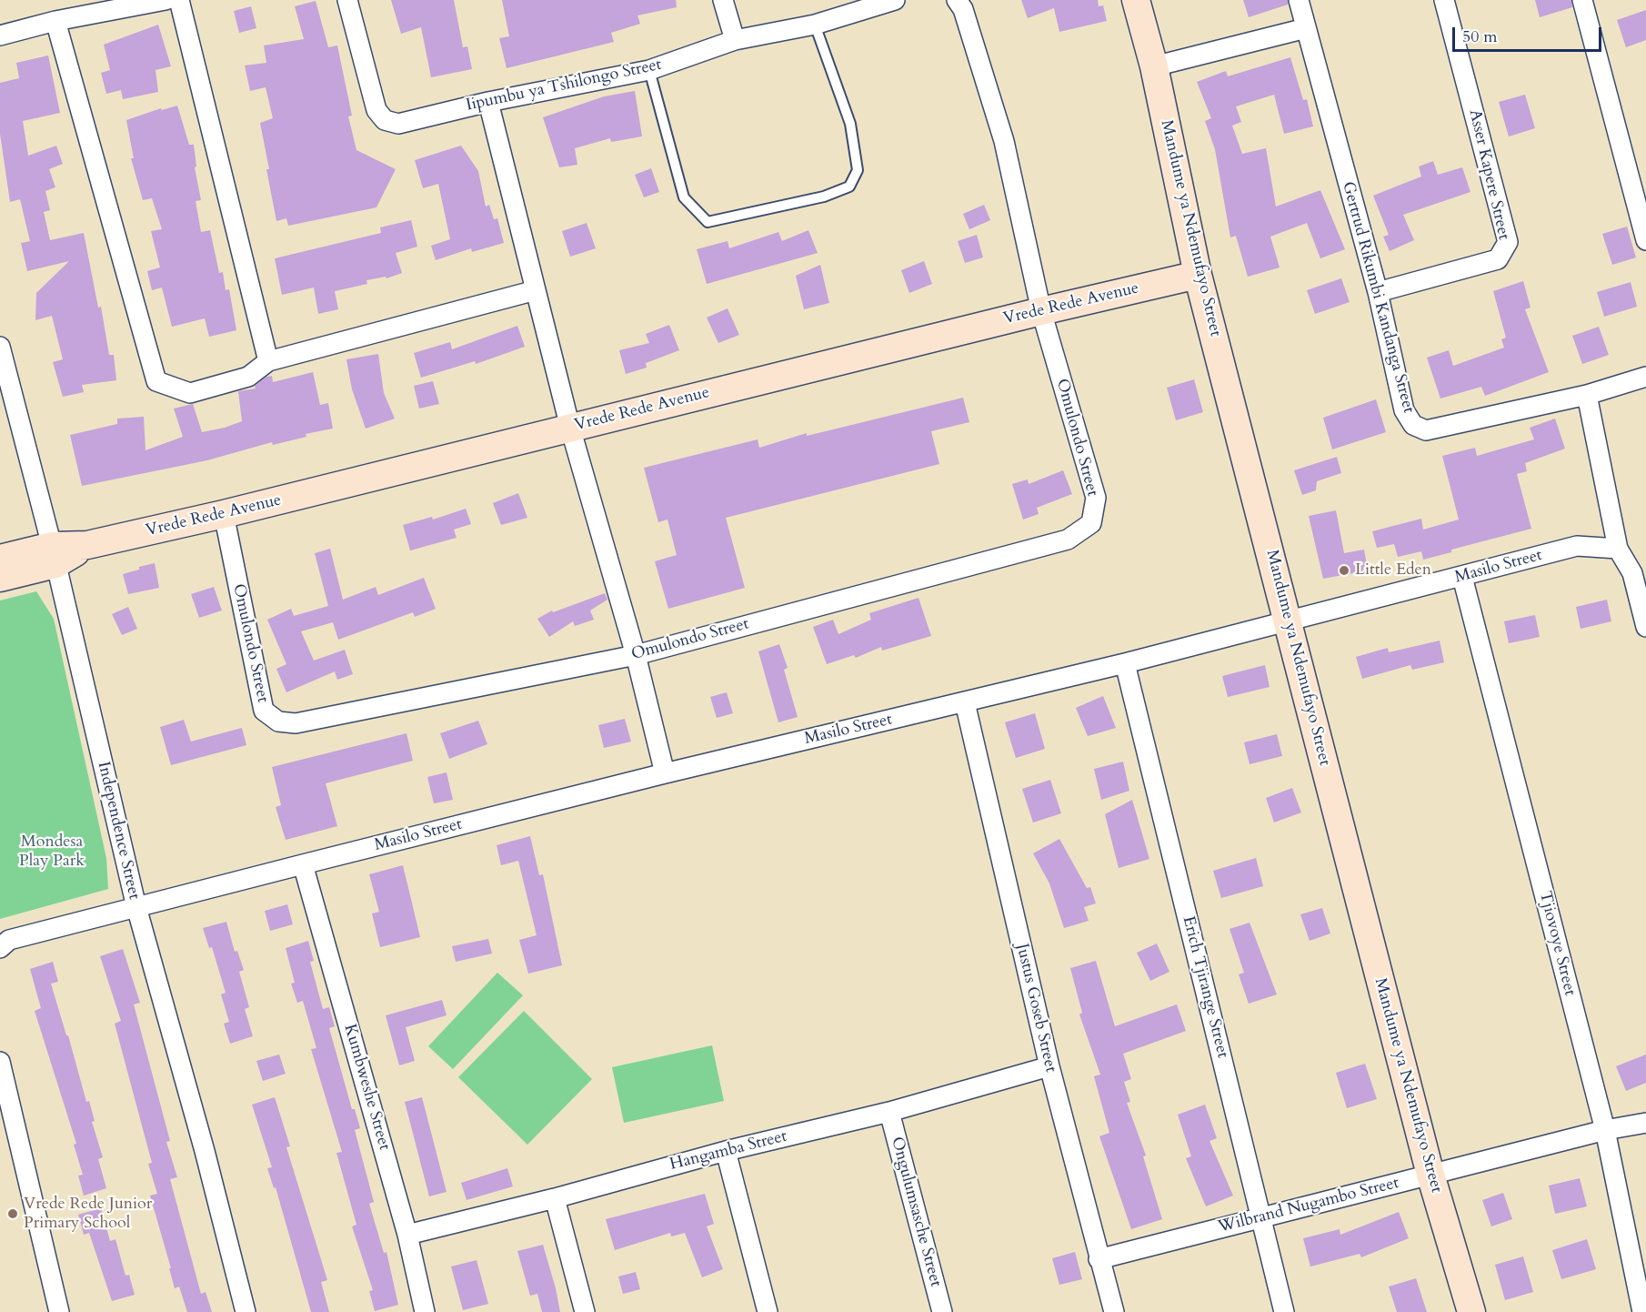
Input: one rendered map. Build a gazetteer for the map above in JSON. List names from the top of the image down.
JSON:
{
  "streets": {
    "street": [
      "Iipumbu ya Tshilongo Street",
      "Asser Kapere Street",
      "Mandume ya Ndemufayo Street",
      "Gertrud Rikumbi Kandanga Street",
      "Vrede Rede Avenue",
      "Omulondo Street",
      "Masilo Street",
      "Independence Street",
      "Tjiovoye Street",
      "Erich Tjirange Street",
      "Justus Goseb Street",
      "Kumbweshe Street",
      "Hangamba Street",
      "Wilbrand Nugambo Street",
      "Ongulumsasche Street"
    ]
  },
  "crossings": [
    ["Asser Kapere Street", "Gertrud Rikumbi Kandanga Street"],
    ["Mandume ya Ndemufayo Street", "Vrede Rede Avenue"],
    ["Mandume ya Ndemufayo Street", "Masilo Street"],
    ["Mandume ya Ndemufayo Street", "Wilbrand Nugambo Street"],
    ["Vrede Rede Avenue", "Omulondo Street"],
    ["Vrede Rede Avenue", "Independence Street"],
    ["Masilo Street", "Independence Street"],
    ["Masilo Street", "Tjiovoye Street"],
    ["Masilo Street", "Erich Tjirange Street"],
    ["Masilo Street", "Justus Goseb Street"],
    ["Masilo Street", "Kumbweshe Street"],
    ["Tjiovoye Street", "Wilbrand Nugambo Street"],
    ["Erich Tjirange Street", "Wilbrand Nugambo Street"],
    ["Justus Goseb Street", "Hangamba Street"],
    ["Justus Goseb Street", "Wilbrand Nugambo Street"],
    ["Kumbweshe Street", "Hangamba Street"],
    ["Hangamba Street", "Ongulumsasche Street"]
  ],
  "parks": ["Mondesa Play Park"],
  "places": ["Little Eden", "Vrede Rede Junior Primary School"],
  "scale_bar": "50 m"
}
